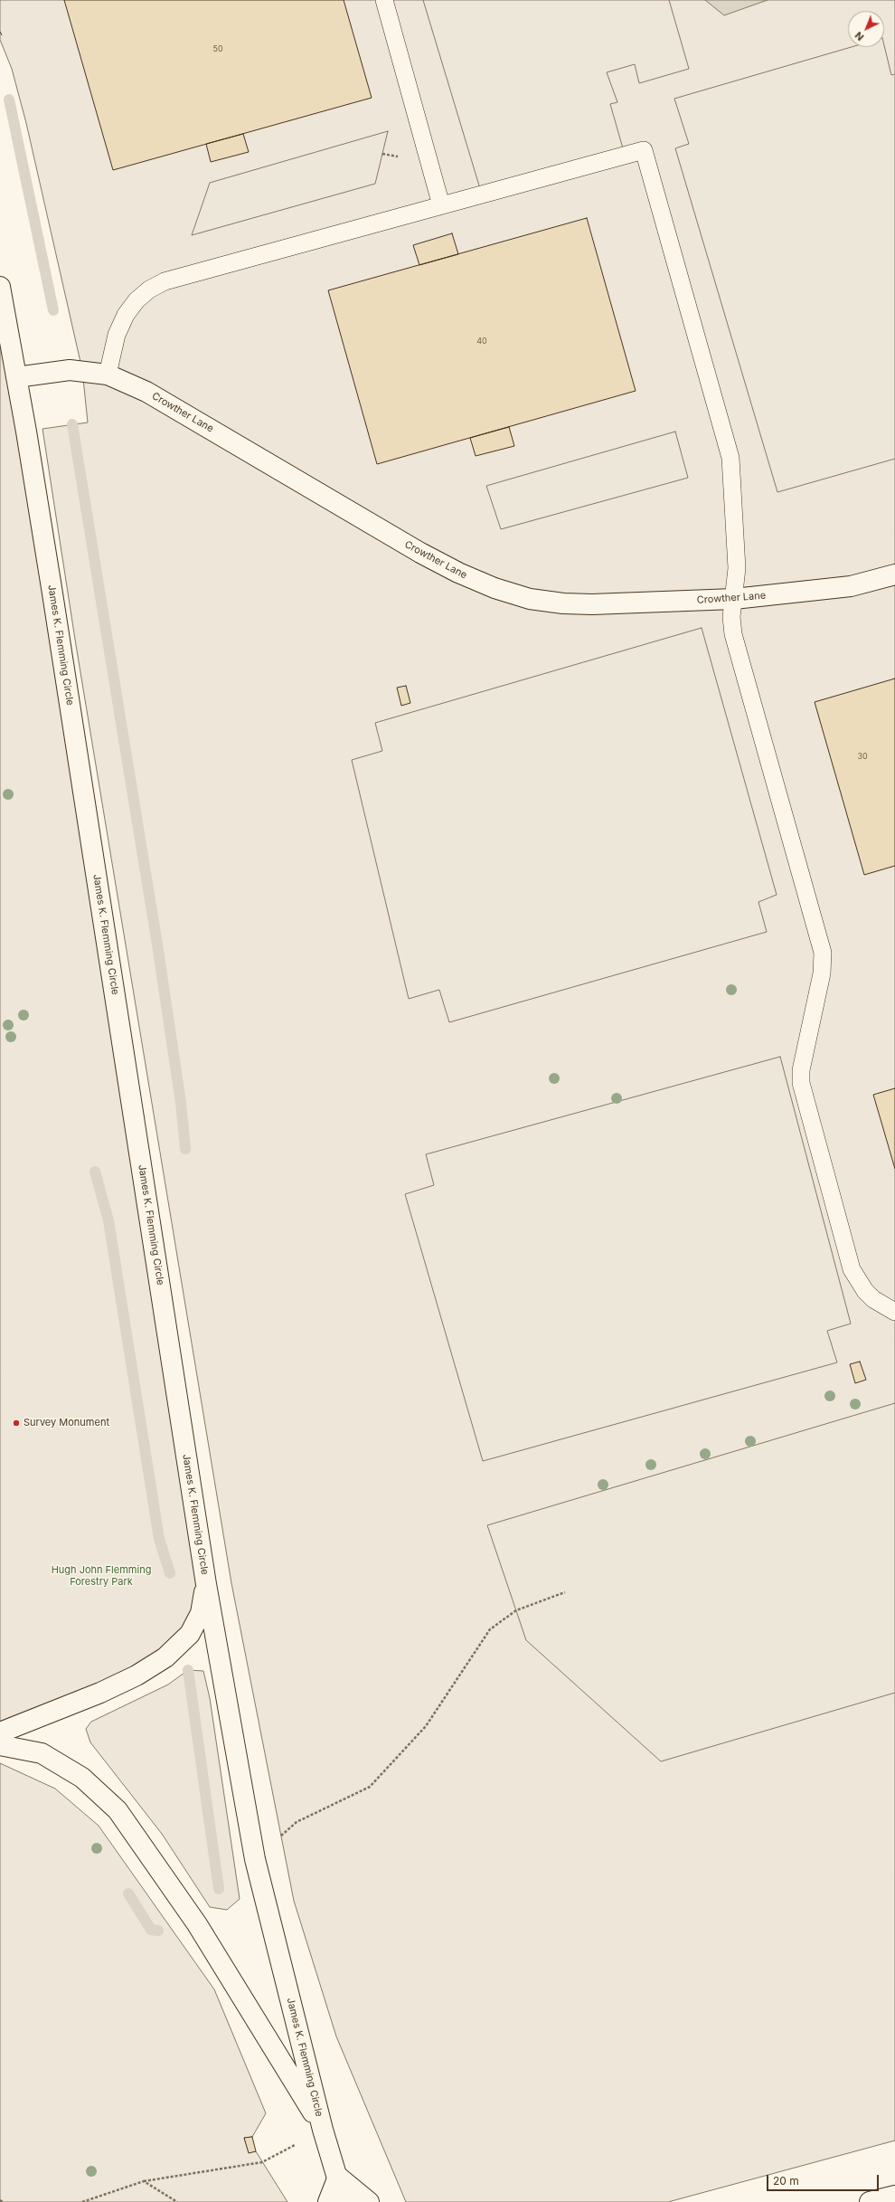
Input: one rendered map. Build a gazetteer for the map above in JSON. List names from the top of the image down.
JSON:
{
  "streets": {
    "street": ["Crowther Lane", "James K. Flemming Circle"]
  },
  "crossings": [
    ["Crowther Lane", "James K. Flemming Circle"]
  ],
  "parks": ["Hugh John Flemming Forestry Park"],
  "places": ["Survey Monument"],
  "house_numbers": ["50", "40", "30"],
  "scale_bar": "20 m",
  "north": "bottom left"
}
